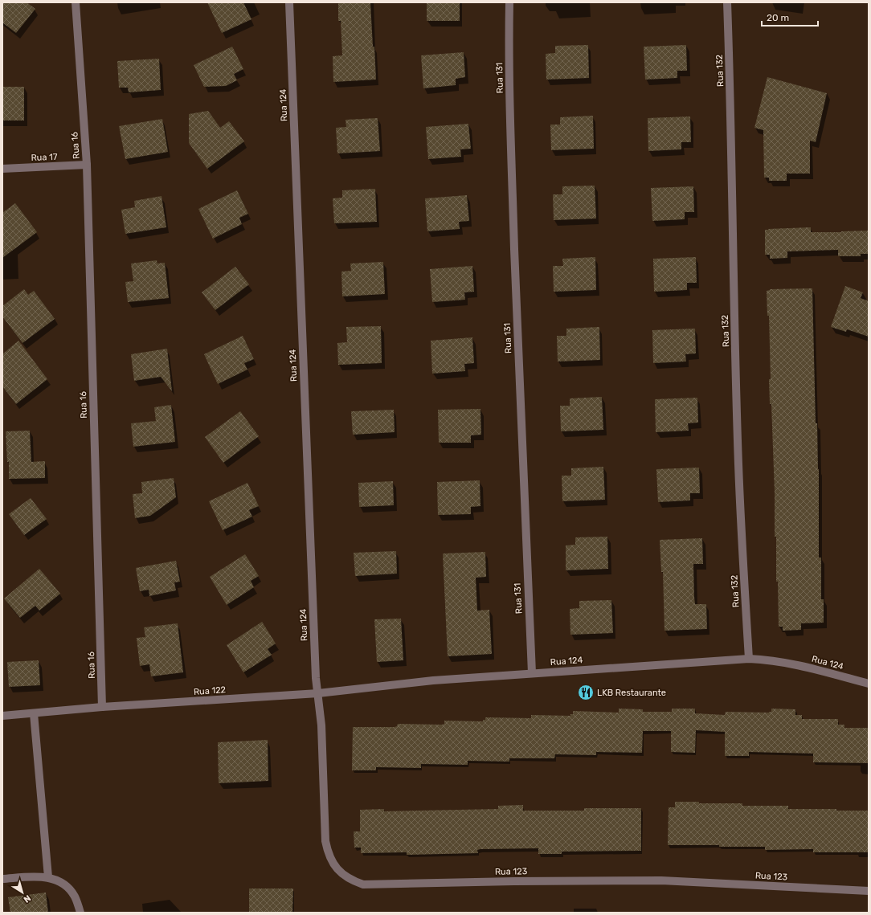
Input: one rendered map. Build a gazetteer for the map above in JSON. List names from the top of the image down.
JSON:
{
  "streets": {
    "street": [
      "Rua 132",
      "Rua 131",
      "Rua 124",
      "Rua 16",
      "Rua 17",
      "Rua 122",
      "Rua 123"
    ]
  },
  "crossings": [
    ["Rua 132", "Rua 124"],
    ["Rua 131", "Rua 124"],
    ["Rua 124", "Rua 122"],
    ["Rua 124", "Rua 123"],
    ["Rua 16", "Rua 17"],
    ["Rua 16", "Rua 122"],
    ["Rua 122", "Rua 123"]
  ],
  "places": {
    "restaurant": ["LKB Restaurante"]
  },
  "scale_bar": "20 m",
  "north": "bottom right"
}
